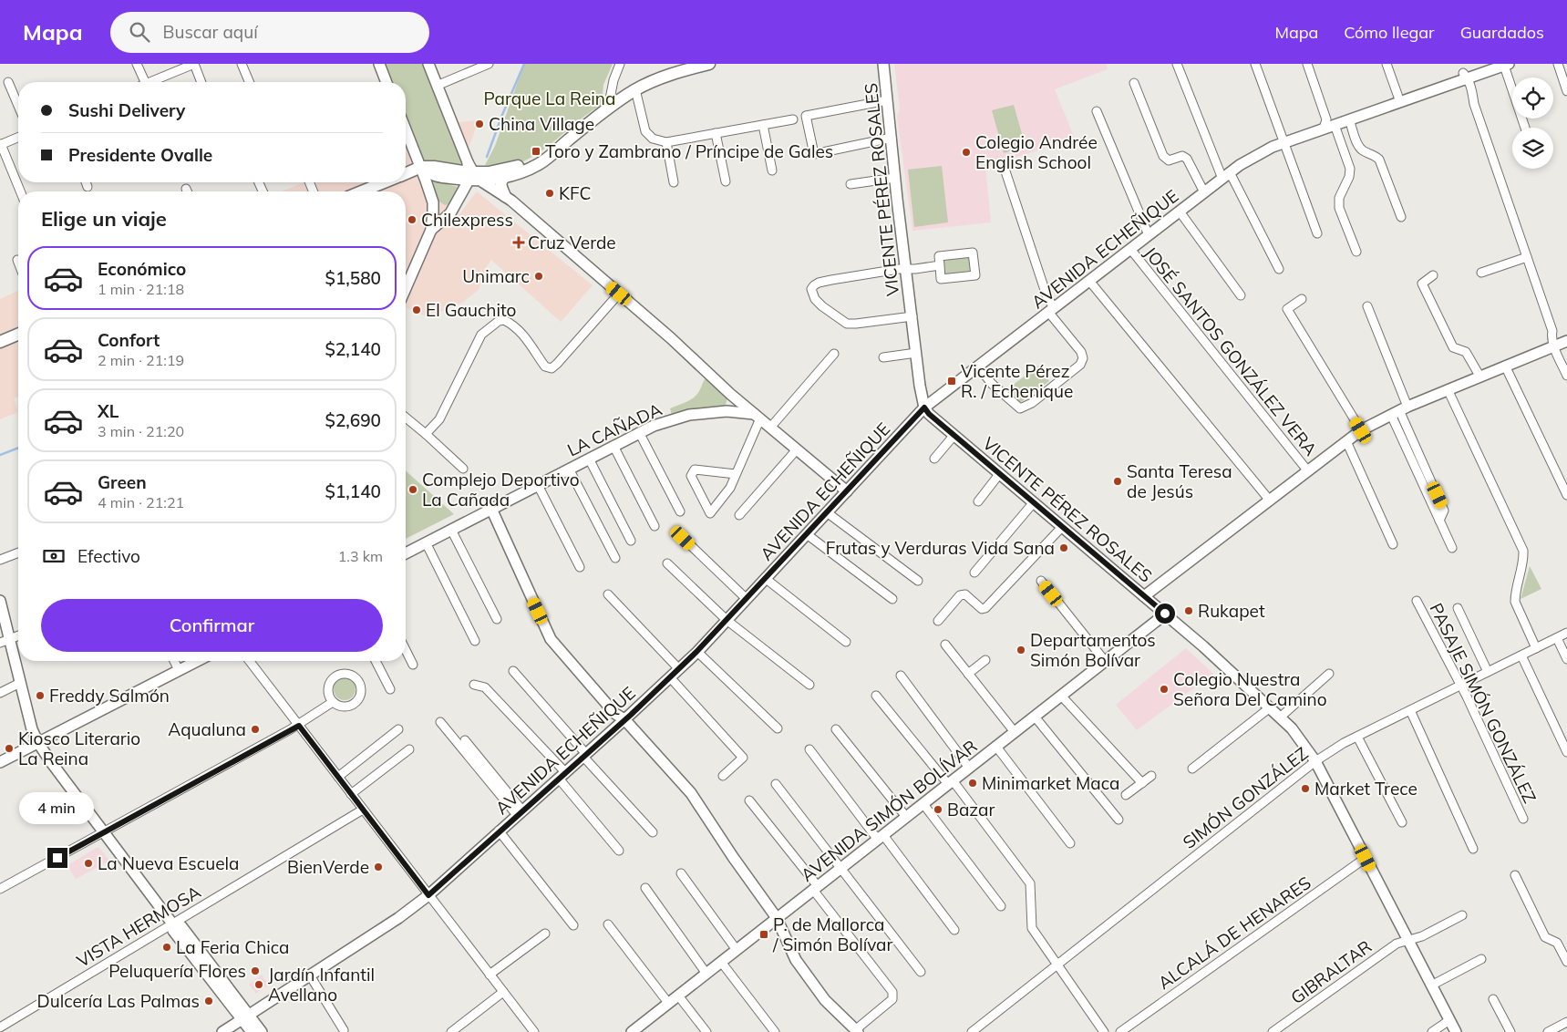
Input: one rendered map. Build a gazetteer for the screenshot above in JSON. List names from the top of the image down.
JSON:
{
  "streets": {
    "street": [
      "VICENTE PÉREZ ROSALES",
      "AVENIDA ECHEÑIQUE",
      "JOSÉ SANTOS GONZÁLEZ VERA",
      "LA CAÑADA",
      "PASAJE SIMÓN GONZÁLEZ",
      "SIMÓN GONZÁLEZ",
      "AVENIDA SIMÓN BOLÍVAR",
      "VISTA HERMOSA",
      "ALCALÁ DE HENARES",
      "GIBRALTAR"
    ]
  },
  "crossings": [
    ["VICENTE PÉREZ ROSALES", "AVENIDA ECHEÑIQUE"],
    ["VICENTE PÉREZ ROSALES", "SIMÓN GONZÁLEZ"],
    ["VICENTE PÉREZ ROSALES", "AVENIDA SIMÓN BOLÍVAR"],
    ["VICENTE PÉREZ ROSALES", "ALCALÁ DE HENARES"],
    ["VICENTE PÉREZ ROSALES", "GIBRALTAR"],
    ["AVENIDA ECHEÑIQUE", "JOSÉ SANTOS GONZÁLEZ VERA"],
    ["PASAJE SIMÓN GONZÁLEZ", "SIMÓN GONZÁLEZ"]
  ],
  "parks": ["Parque La Reina"],
  "places": {
    "other": [
      "China Village",
      "Colegio Andrée English School",
      "KFC",
      "Chilexpress",
      "Unimarc",
      "El Gauchito",
      "Santa Teresa de Jesús",
      "Complejo Deportivo La Cañada",
      "Frutas y Verduras Vida Sana",
      "Rukapet",
      "Departamentos Simón Bolívar",
      "Colegio Nuestra Señora Del Camino",
      "Freddy Salmón",
      "Aqualuna",
      "Kiosco Literario La Reina",
      "Minimarket Maca",
      "Market Trece",
      "Bazar",
      "La Nueva Escuela",
      "BienVerde",
      "La Feria Chica",
      "Peluquería Flores",
      "Jardín Infantil Avellano",
      "Dulcería Las Palmas"
    ],
    "transit": ["Toro y Zambrano / Príncipe de Gales", "Vicente Pérez R. / Echenique", "P. de Mallorca / Simón Bolívar"],
    "health": ["Cruz Verde"]
  },
  "page": {
    "header": "Mapa",
    "search": "Buscar aquí",
    "nav": ["Mapa", "Cómo llegar", "Guardados"],
    "banner": ["Sushi Delivery", "Presidente Ovalle"],
    "heading": "Elige un viaje",
    "list": [
      {
        "name": "Económico",
        "note": "1 min · 21:18",
        "value": "$1,580"
      },
      {
        "name": "Confort",
        "note": "2 min · 21:19",
        "value": "$2,140"
      },
      {
        "name": "XL",
        "note": "3 min · 21:20",
        "value": "$2,690"
      },
      {
        "name": "Green",
        "note": "4 min · 21:21",
        "value": "$1,140"
      }
    ],
    "pay": ["Efectivo", "1.3 km"],
    "buttons": "Confirmar",
    "bubble": "4 min"
  }
}
